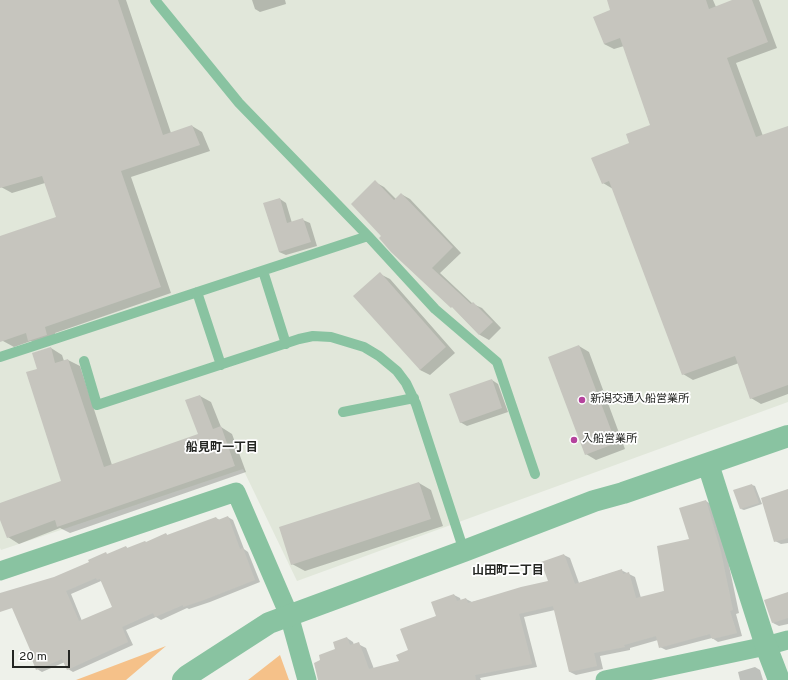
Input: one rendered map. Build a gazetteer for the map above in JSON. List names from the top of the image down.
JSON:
{
  "districts": ["船見町一丁目", "山田町二丁目"],
  "places": ["新潟交通入船営業所", "入船営業所"],
  "scale_bar": "20 m"
}
